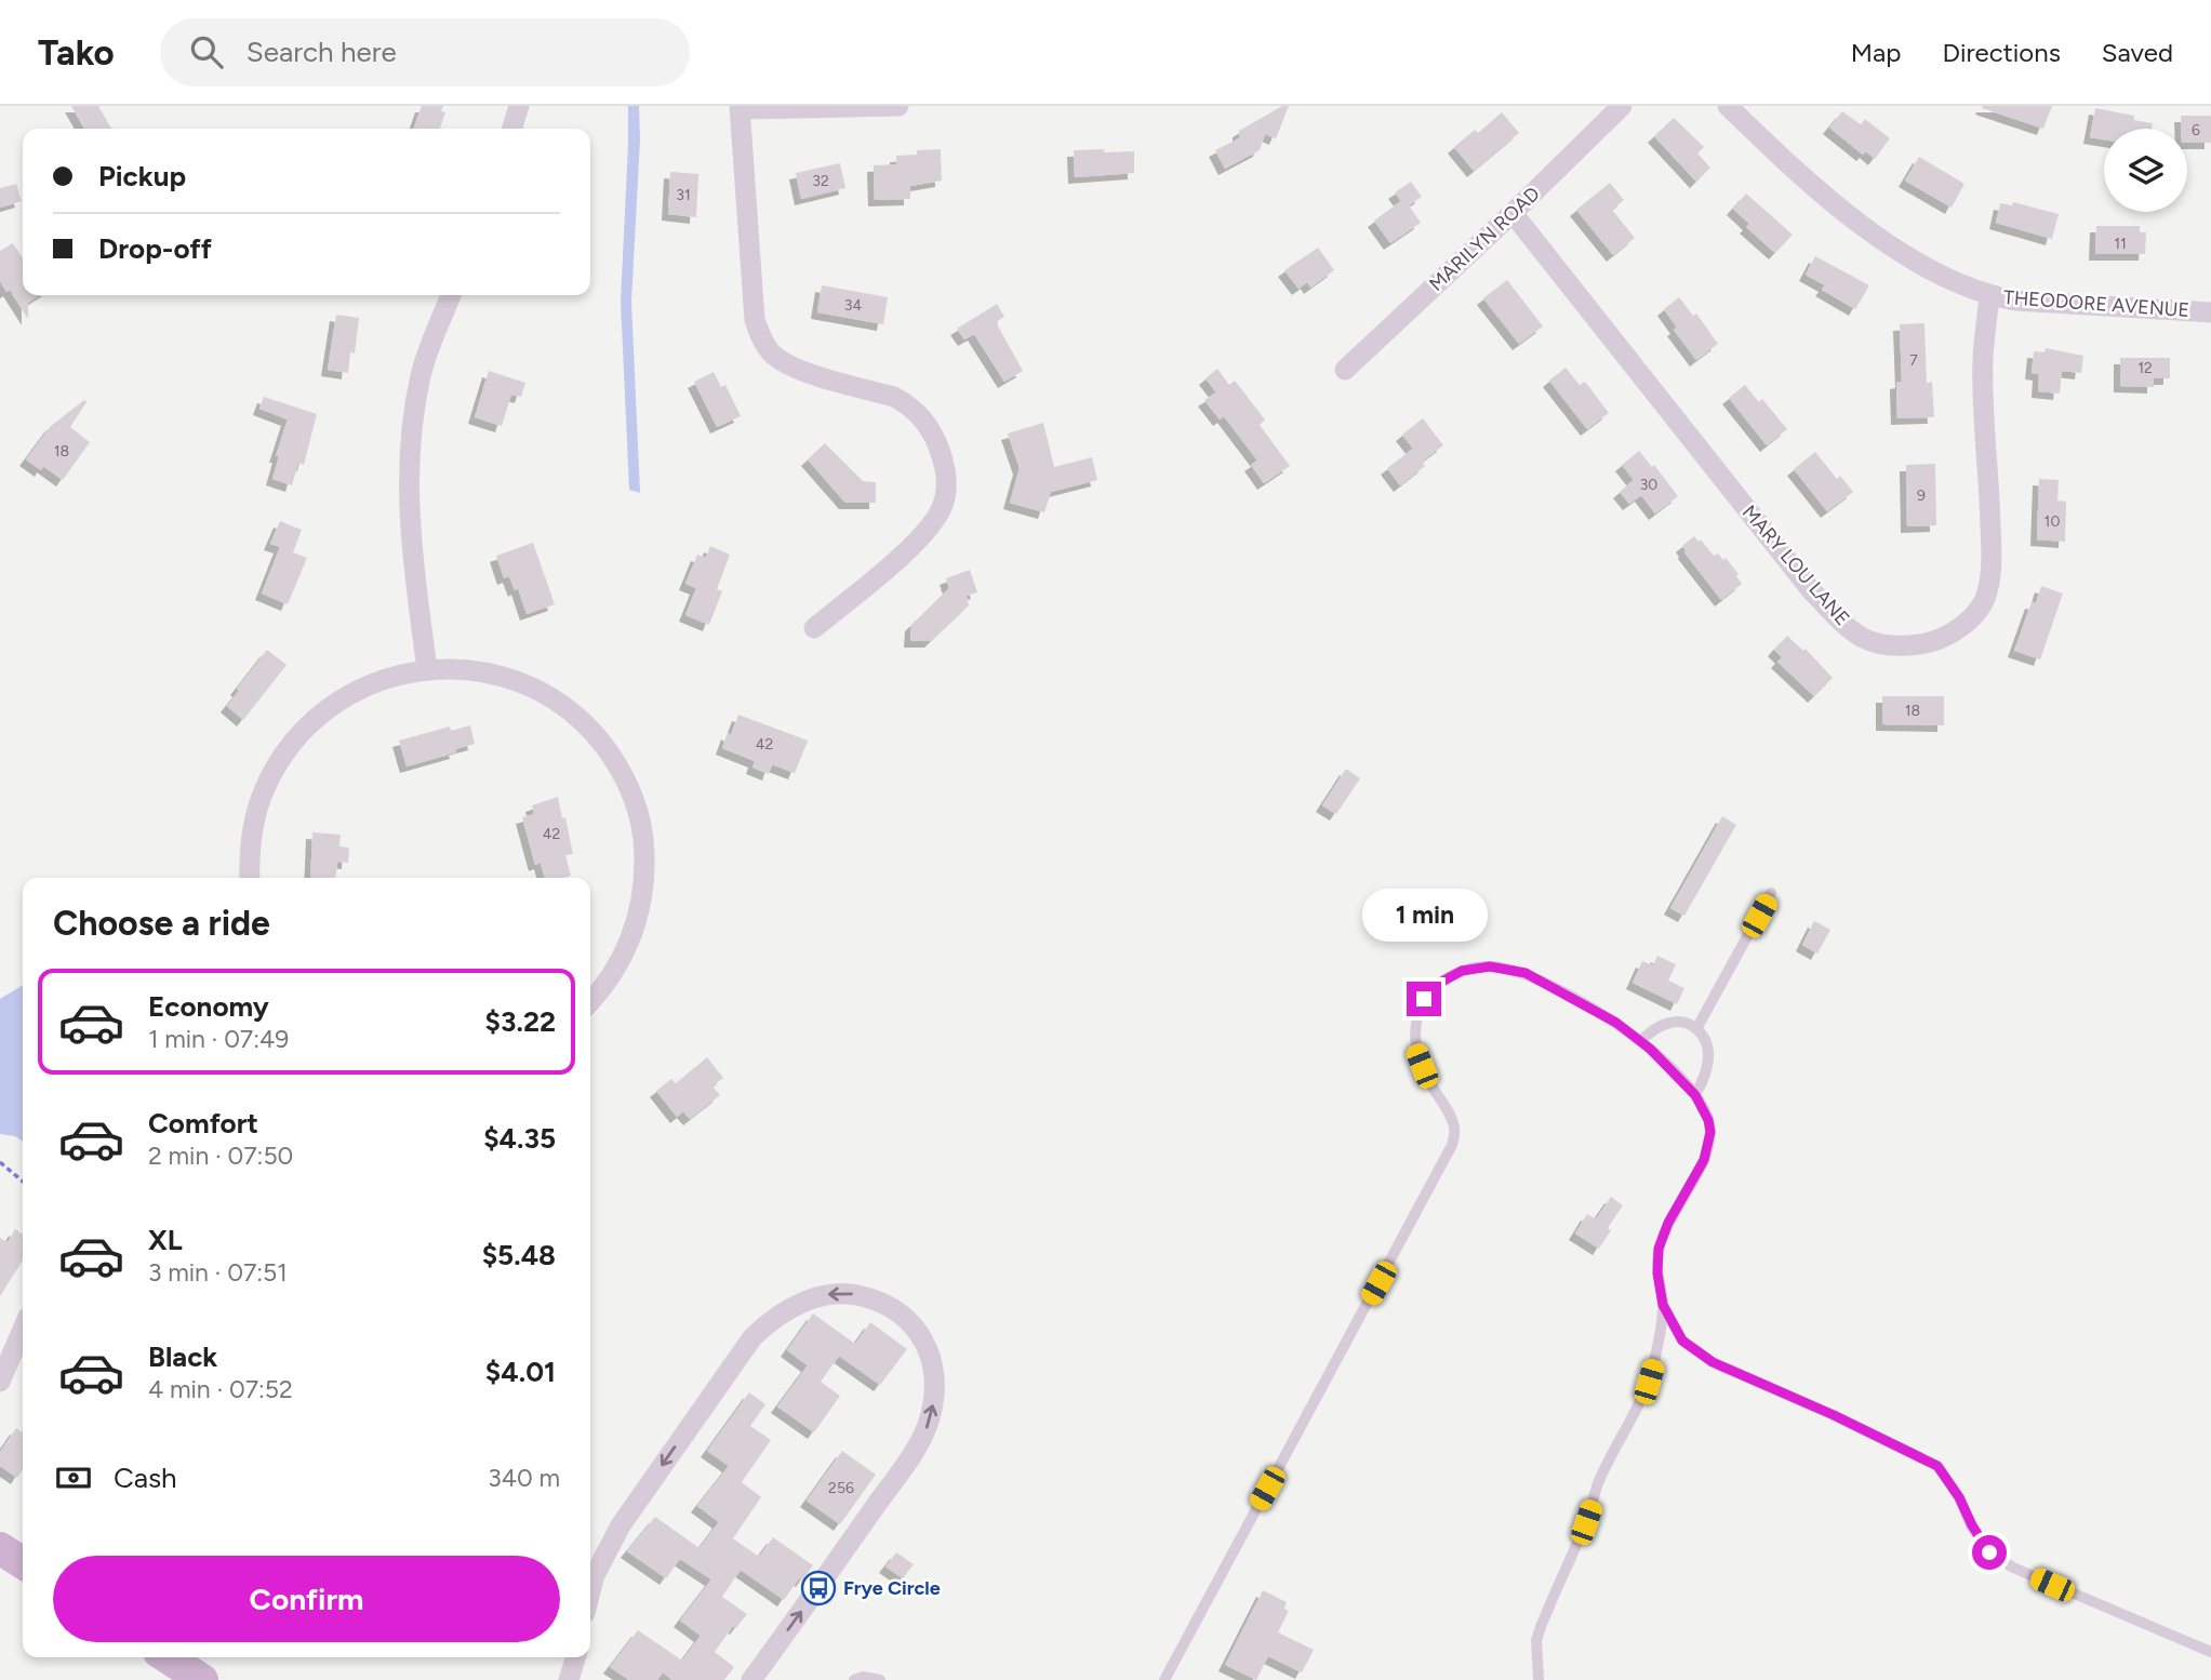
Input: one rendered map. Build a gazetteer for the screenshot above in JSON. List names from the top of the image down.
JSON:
{
  "streets": {
    "street": ["MARILYN ROAD", "THEODORE AVENUE", "MARY LOU LANE"]
  },
  "crossings": [
    ["MARILYN ROAD", "MARY LOU LANE"],
    ["THEODORE AVENUE", "MARY LOU LANE"]
  ],
  "places": {
    "bus stop": ["Frye Circle"]
  },
  "house_numbers": [
    "6",
    "32",
    "31",
    "11",
    "34",
    "7",
    "12",
    "18",
    "30",
    "9",
    "10",
    "18",
    "42",
    "42",
    "256"
  ],
  "page": {
    "header": "Tako",
    "search": "Search here",
    "nav": ["Map", "Directions", "Saved"],
    "banner": ["Pickup", "Drop-off"],
    "heading": "Choose a ride",
    "bubble": "1 min",
    "list": [
      {
        "name": "Economy",
        "note": "1 min · 07:49",
        "value": "$3.22"
      },
      {
        "name": "Comfort",
        "note": "2 min · 07:50",
        "value": "$4.35"
      },
      {
        "name": "XL",
        "note": "3 min · 07:51",
        "value": "$5.48"
      },
      {
        "name": "Black",
        "note": "4 min · 07:52",
        "value": "$4.01"
      }
    ],
    "pay": ["Cash", "340 m"],
    "buttons": "Confirm"
  }
}
